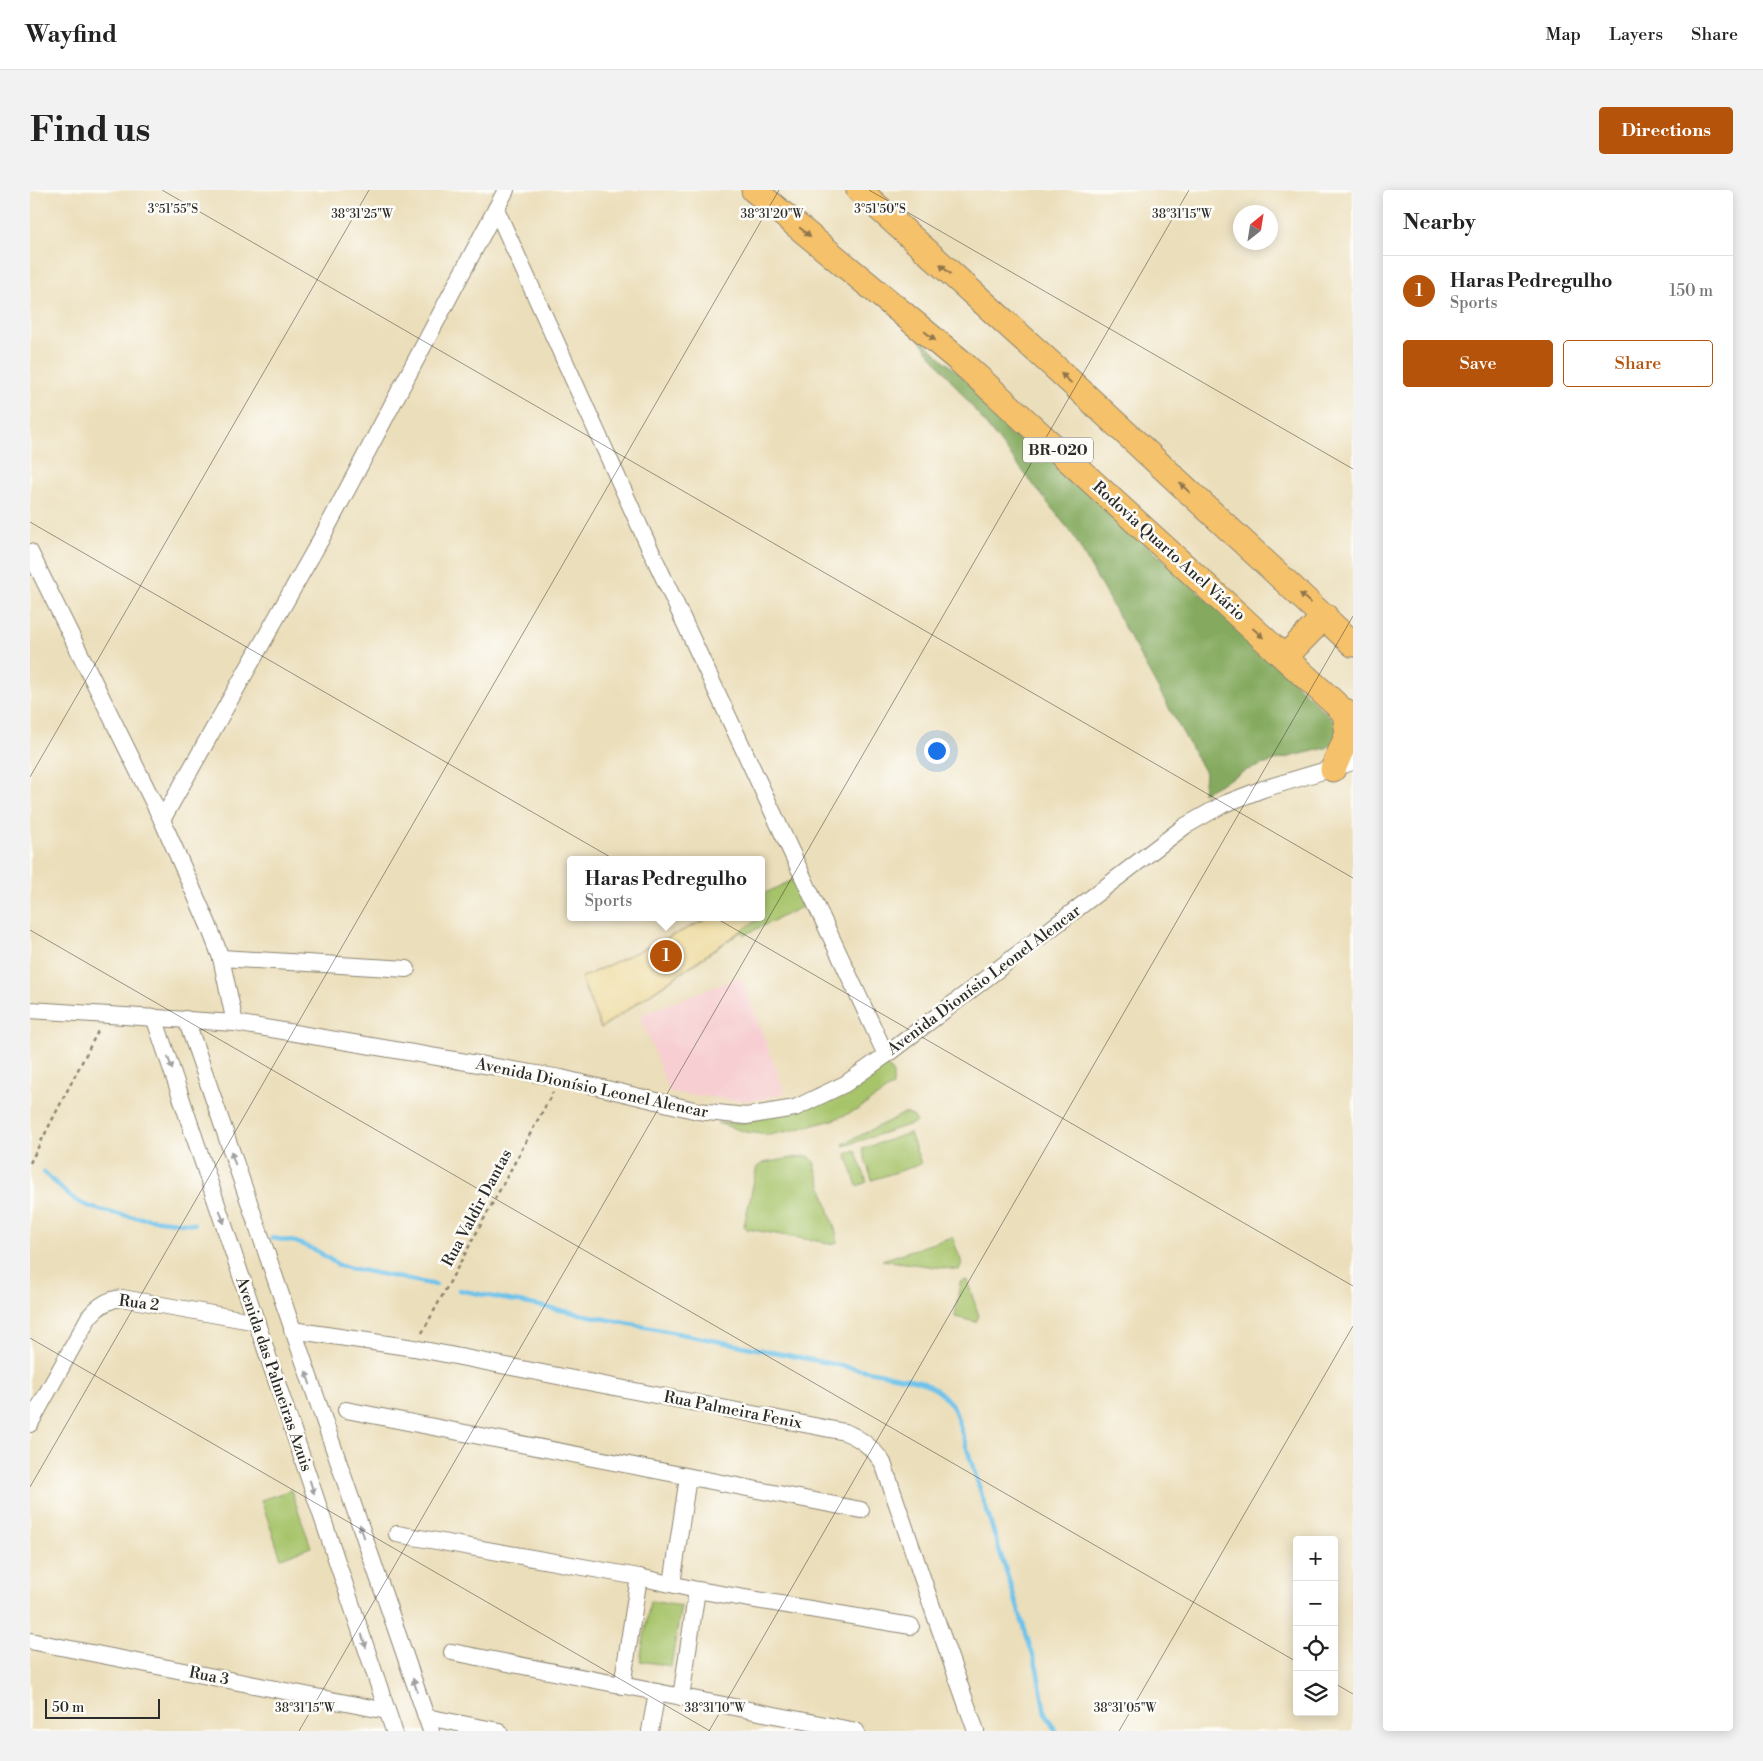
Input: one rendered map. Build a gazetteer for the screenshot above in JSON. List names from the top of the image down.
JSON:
{
  "streets": {
    "highway": ["BR-020", "Rodovia Quarto Anel Viário"],
    "street": [
      "Avenida Dionísio Leonel Alencar",
      "Rua 2",
      "Avenida das Palmeiras Azuis",
      "Rua Palmeira Fenix",
      "Rua 3"
    ],
    "path": ["Rua Valdir Dantas"]
  },
  "crossings": [
    ["Avenida Dionísio Leonel Alencar", "Rua Valdir Dantas"],
    ["Avenida Dionísio Leonel Alencar", "Avenida das Palmeiras Azuis"],
    ["Rua Valdir Dantas", "Rua Palmeira Fenix"],
    ["Rua 2", "Avenida das Palmeiras Azuis"],
    ["Avenida das Palmeiras Azuis", "Rua Palmeira Fenix"],
    ["Avenida das Palmeiras Azuis", "Rua 3"]
  ],
  "scale_bar": "50 m",
  "north": "top right",
  "page": {
    "header": "Wayfind",
    "nav": ["Map", "Layers", "Share"],
    "buttons": [
      "Directions",
      ["Save", "Share"]
    ],
    "title": "Find us",
    "heading": "Nearby",
    "list": [
      {
        "mark": "1",
        "name": "Haras Pedregulho",
        "note": "Sports",
        "value": "150 m"
      }
    ],
    "popup": ["Haras Pedregulho", "Sports"],
    "pins": "1",
    "map_buttons": ["+", "−"],
    "scale": "50 m"
  },
  "coordinates": [
    "3°51'55\"S",
    "3°51'50\"S",
    "38°31'25\"W",
    "38°31'20\"W",
    "38°31'15\"W",
    "38°31'10\"W",
    "38°31'05\"W"
  ]
}
